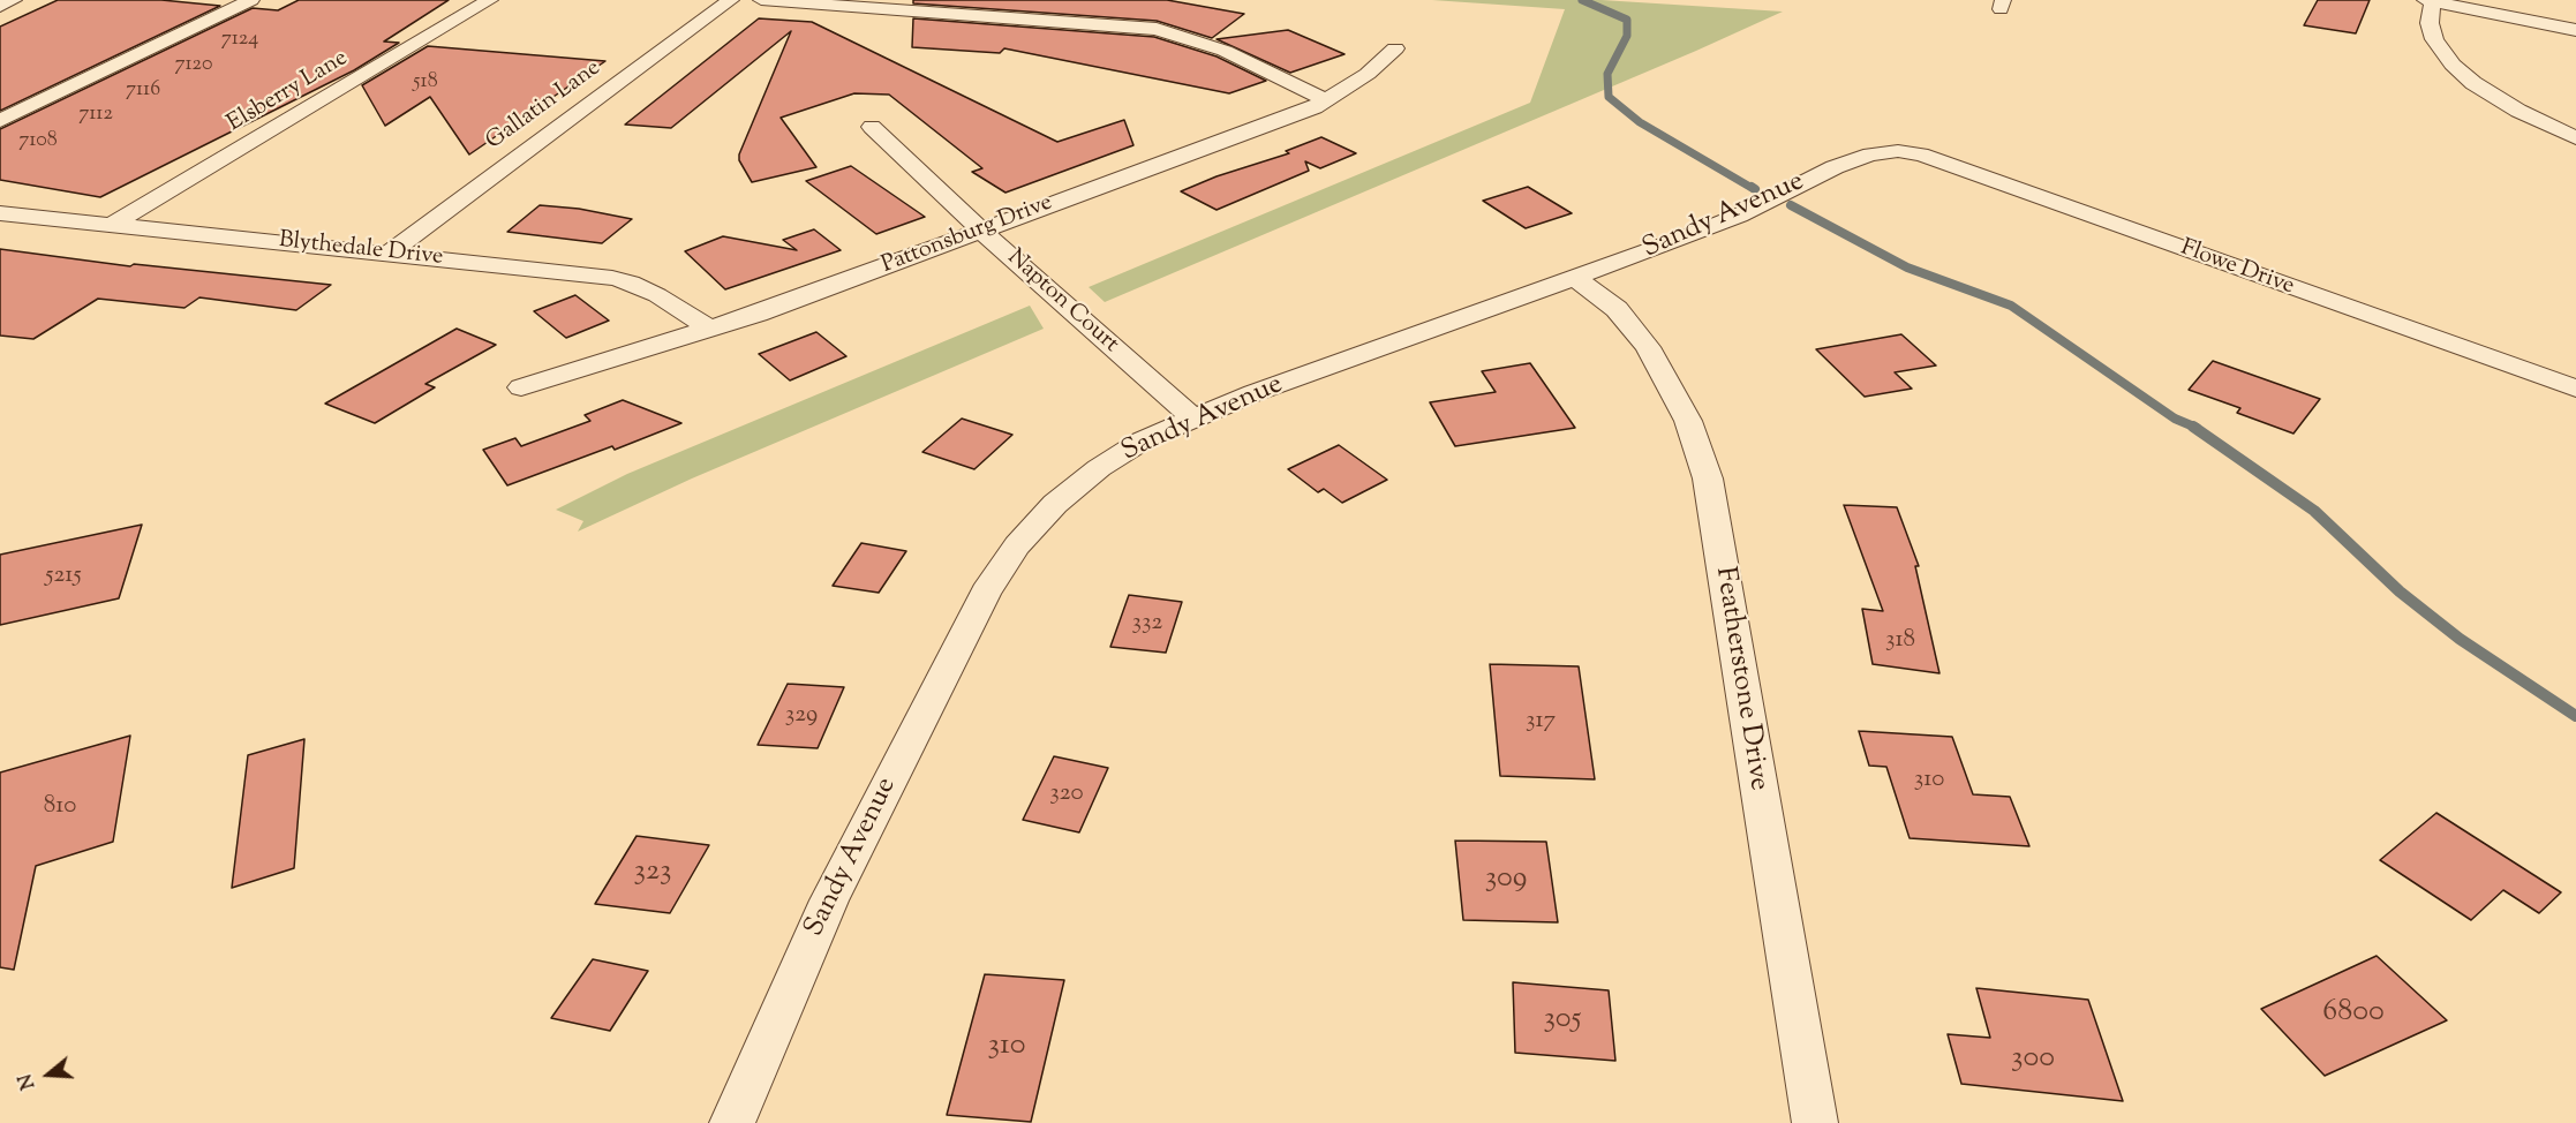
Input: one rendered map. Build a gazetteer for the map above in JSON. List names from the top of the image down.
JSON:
{
  "streets": {
    "street": [
      "Elsberry Lane",
      "Gallatin Lane",
      "Sandy Avenue",
      "Pattonsburg Drive",
      "Blythedale Drive",
      "Flowe Drive",
      "Napton Court",
      "Featherstone Drive"
    ]
  },
  "crossings": [
    ["Elsberry Lane", "Blythedale Drive"],
    ["Gallatin Lane", "Blythedale Drive"],
    ["Sandy Avenue", "Flowe Drive"],
    ["Sandy Avenue", "Napton Court"],
    ["Sandy Avenue", "Featherstone Drive"],
    ["Pattonsburg Drive", "Blythedale Drive"],
    ["Pattonsburg Drive", "Napton Court"]
  ],
  "house_numbers": [
    "7124",
    "7120",
    "518",
    "7116",
    "7112",
    "7108",
    "5215",
    "332",
    "318",
    "329",
    "317",
    "310",
    "320",
    "810",
    "323",
    "309",
    "6800",
    "305",
    "310",
    "300"
  ],
  "north": "left"
}
